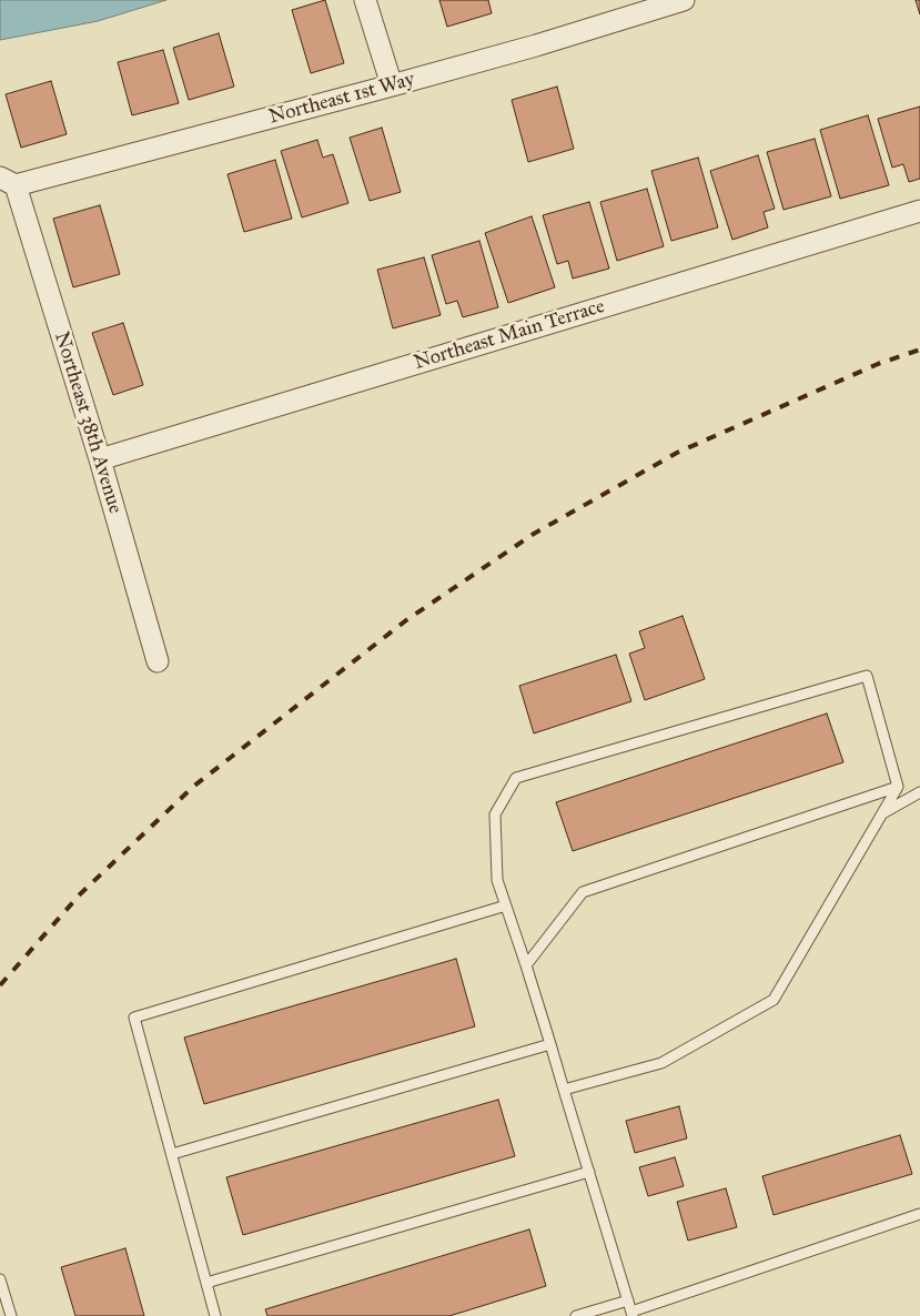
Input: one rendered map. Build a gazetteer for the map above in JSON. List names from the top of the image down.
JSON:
{
  "streets": {
    "street": ["Northeast 1st Way", "Northeast Main Terrace", "Northeast 38th Avenue"]
  },
  "crossings": [
    ["Northeast 1st Way", "Northeast 38th Avenue"],
    ["Northeast Main Terrace", "Northeast 38th Avenue"]
  ]
}
